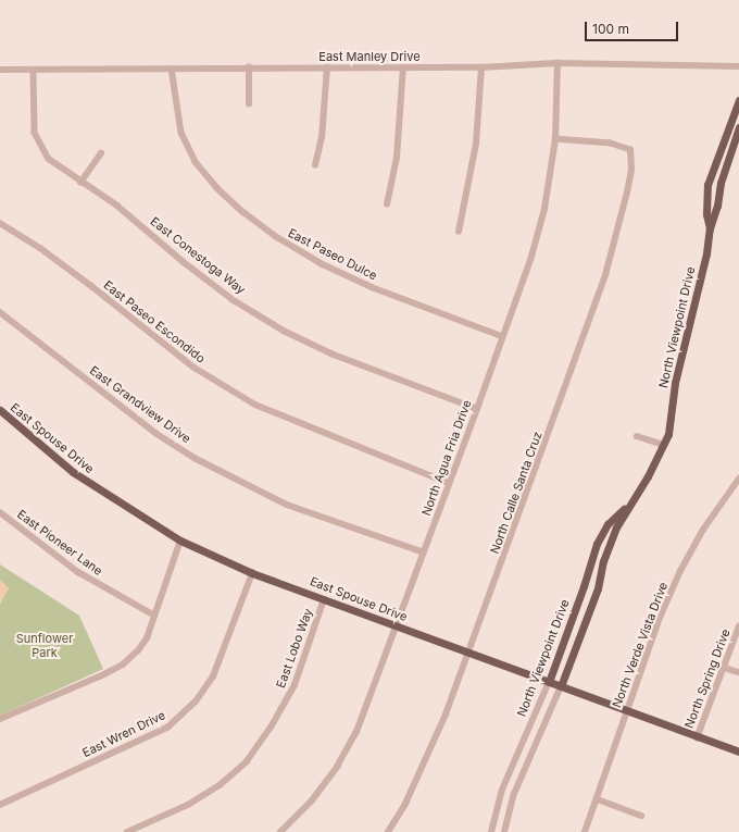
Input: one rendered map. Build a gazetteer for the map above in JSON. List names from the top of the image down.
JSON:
{
  "streets": {
    "main road": ["North Viewpoint Drive", "East Spouse Drive"],
    "street": [
      "East Manley Drive",
      "East Paseo Dulce",
      "East Conestoga Way",
      "East Paseo Escondido",
      "East Grandview Drive",
      "North Agua Fria Drive",
      "North Calle Santa Cruz",
      "East Pioneer Lane",
      "North Verde Vista Drive",
      "East Lobo Way",
      "North Spring Drive",
      "East Wren Drive"
    ]
  },
  "crossings": [
    ["East Manley Drive", "East Paseo Dulce"],
    ["East Manley Drive", "East Conestoga Way"],
    ["East Manley Drive", "North Agua Fria Drive"],
    ["East Paseo Dulce", "North Agua Fria Drive"],
    ["East Conestoga Way", "North Agua Fria Drive"],
    ["East Paseo Escondido", "North Agua Fria Drive"],
    ["North Viewpoint Drive", "East Spouse Drive"],
    ["East Grandview Drive", "North Agua Fria Drive"],
    ["East Spouse Drive", "North Agua Fria Drive"],
    ["East Spouse Drive", "North Calle Santa Cruz"],
    ["East Spouse Drive", "North Verde Vista Drive"],
    ["East Spouse Drive", "East Lobo Way"],
    ["East Spouse Drive", "North Spring Drive"],
    ["East Spouse Drive", "East Wren Drive"],
    ["North Agua Fria Drive", "North Calle Santa Cruz"]
  ],
  "parks": ["Sunflower Park"],
  "scale_bar": "100 m"
}
